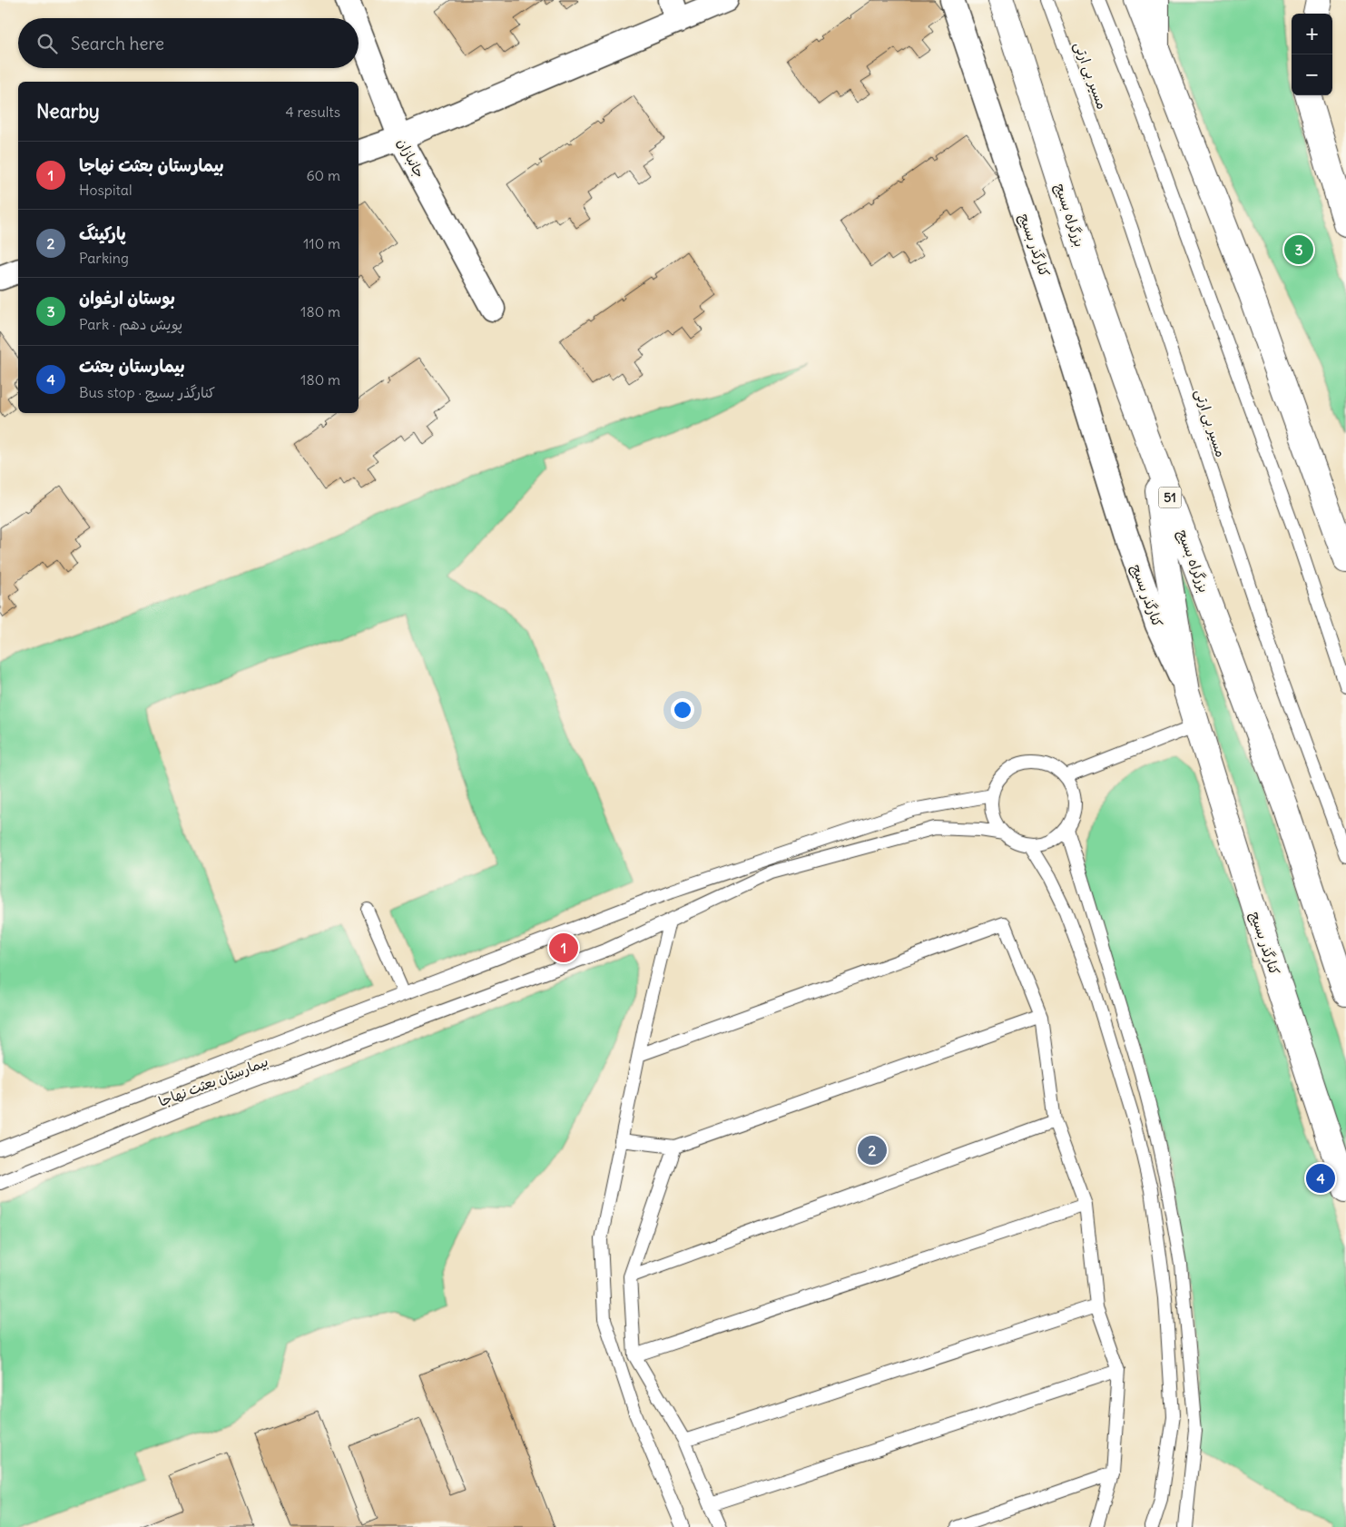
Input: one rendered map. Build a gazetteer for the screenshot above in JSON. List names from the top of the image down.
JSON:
{
  "streets": {
    "main road": ["بزرگراه بسیج", "کنارگذر بسیج", "51"],
    "street": ["جانبازان"],
    "lane": ["مسیر بی ارتی", "بیمارستان بعثت نهاجا"]
  },
  "page": {
    "map_buttons": ["+", "−"],
    "search": "Search here",
    "heading": ["Nearby", "4 results"],
    "list": [
      {
        "mark": "1",
        "name": "بیمارستان بعثت نهاجا",
        "note": "Hospital",
        "value": "60 m"
      },
      {
        "mark": "2",
        "name": "پارکینگ",
        "note": "Parking",
        "value": "110 m"
      },
      {
        "mark": "3",
        "name": "بوستان ارغوان",
        "note": "Park · پویش دهم",
        "value": "180 m"
      },
      {
        "mark": "4",
        "name": "بیمارستان بعثت",
        "note": "Bus stop · کنارگذر بسیج",
        "value": "180 m"
      }
    ],
    "pins": [
      "3",
      "1",
      "2",
      "4"
    ]
  }
}
